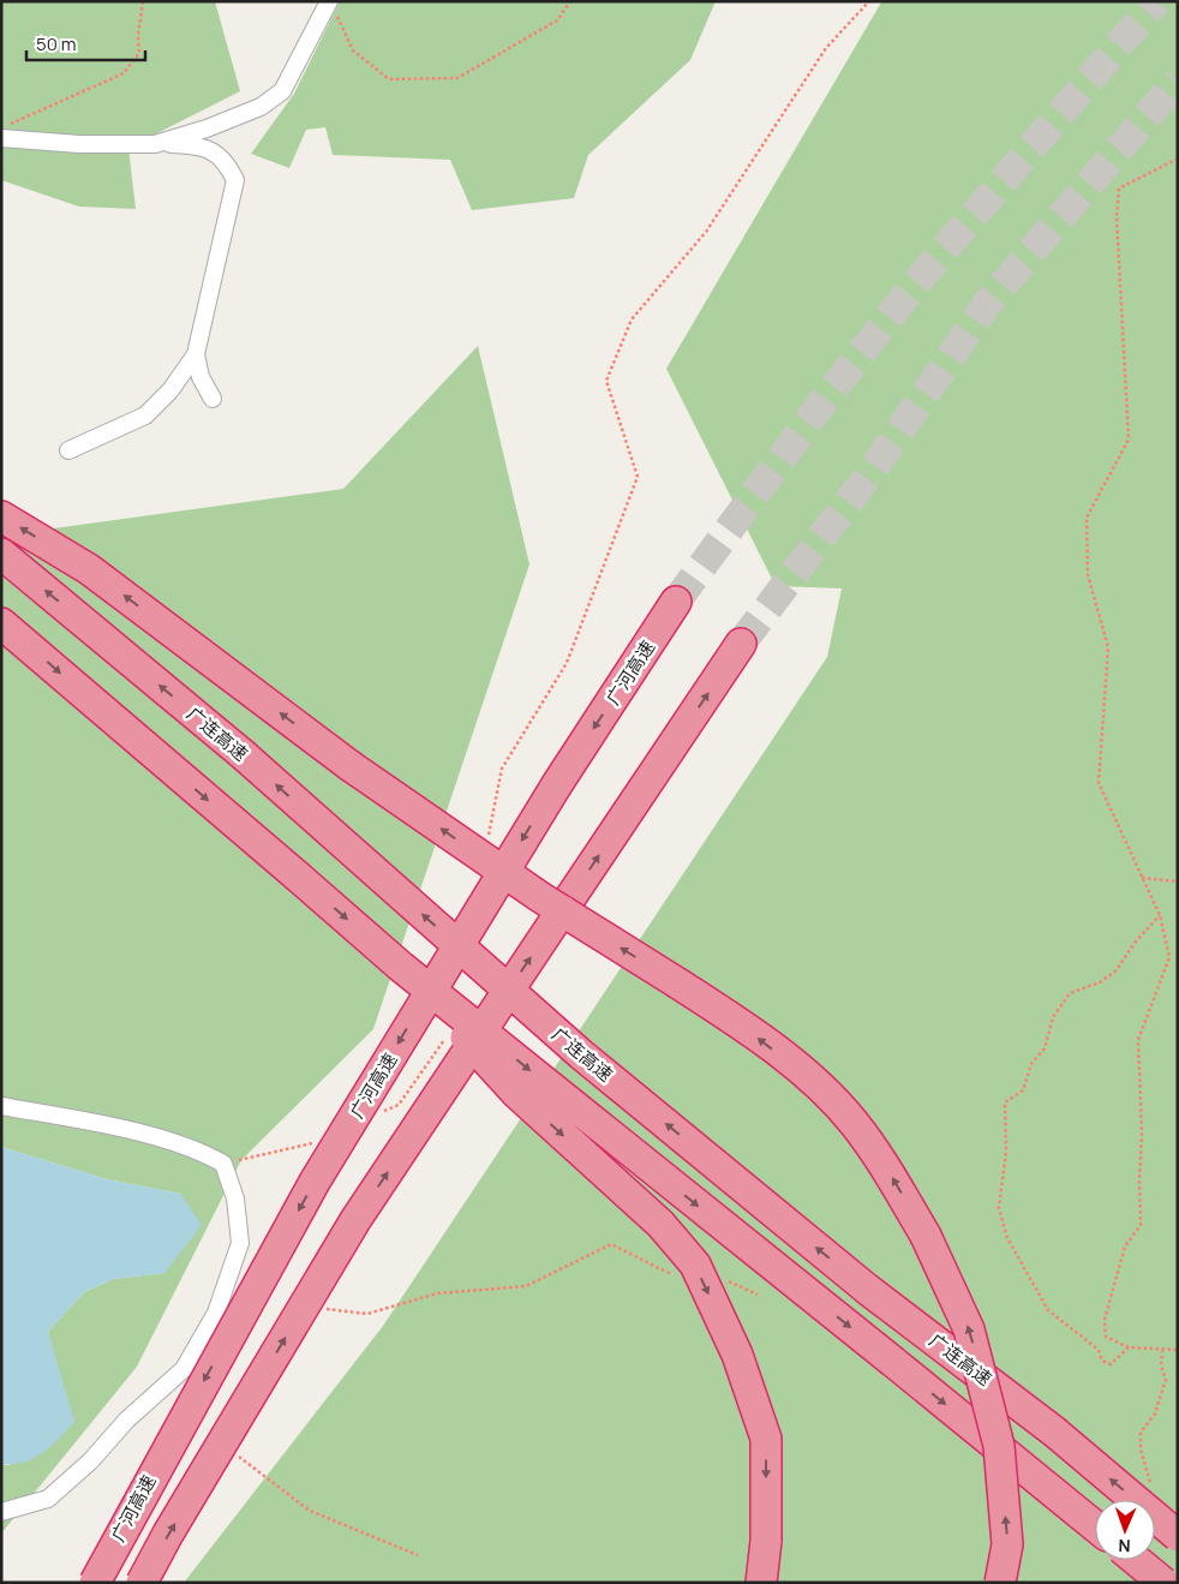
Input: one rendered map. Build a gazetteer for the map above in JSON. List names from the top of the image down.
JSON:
{
  "streets": {
    "highway": ["广河高速", "广连高速"]
  },
  "scale_bar": "50 m",
  "north": "bottom"
}
